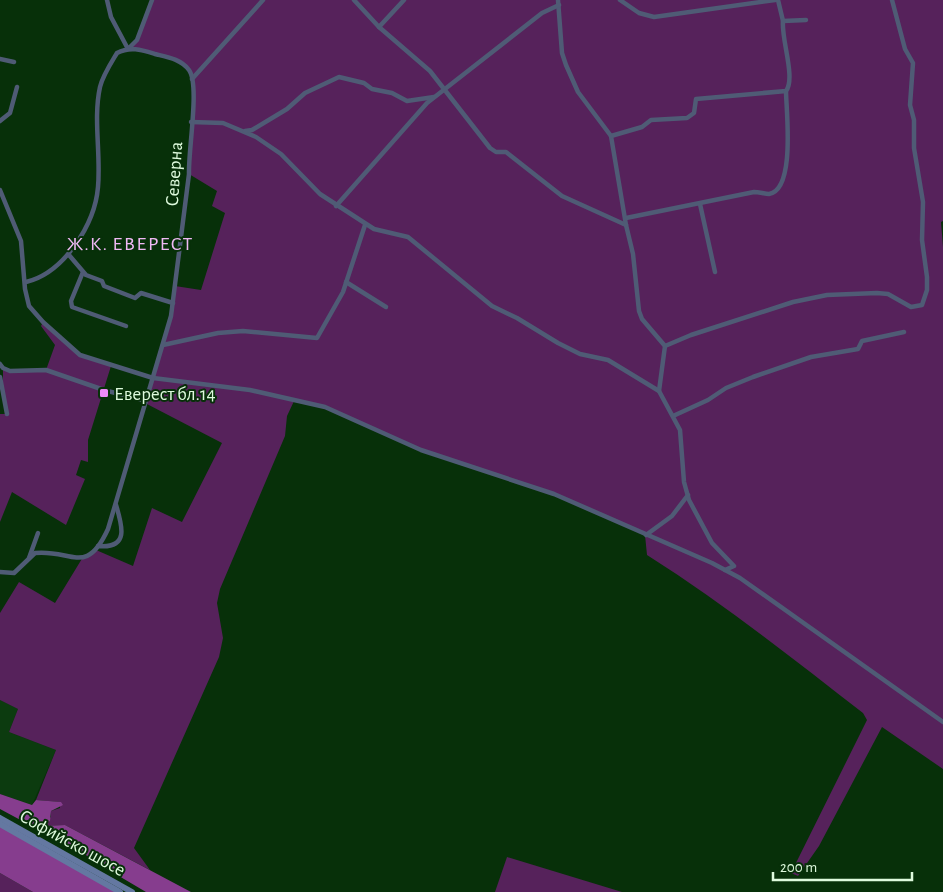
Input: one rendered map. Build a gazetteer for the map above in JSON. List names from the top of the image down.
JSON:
{
  "streets": {
    "main road": ["Софийско шосе"],
    "street": ["Северна"]
  },
  "districts": ["Ж.К. ЕВЕРЕСТ"],
  "places": {
    "transit": ["Еверест бл.14"]
  },
  "scale_bar": "200 m"
}
